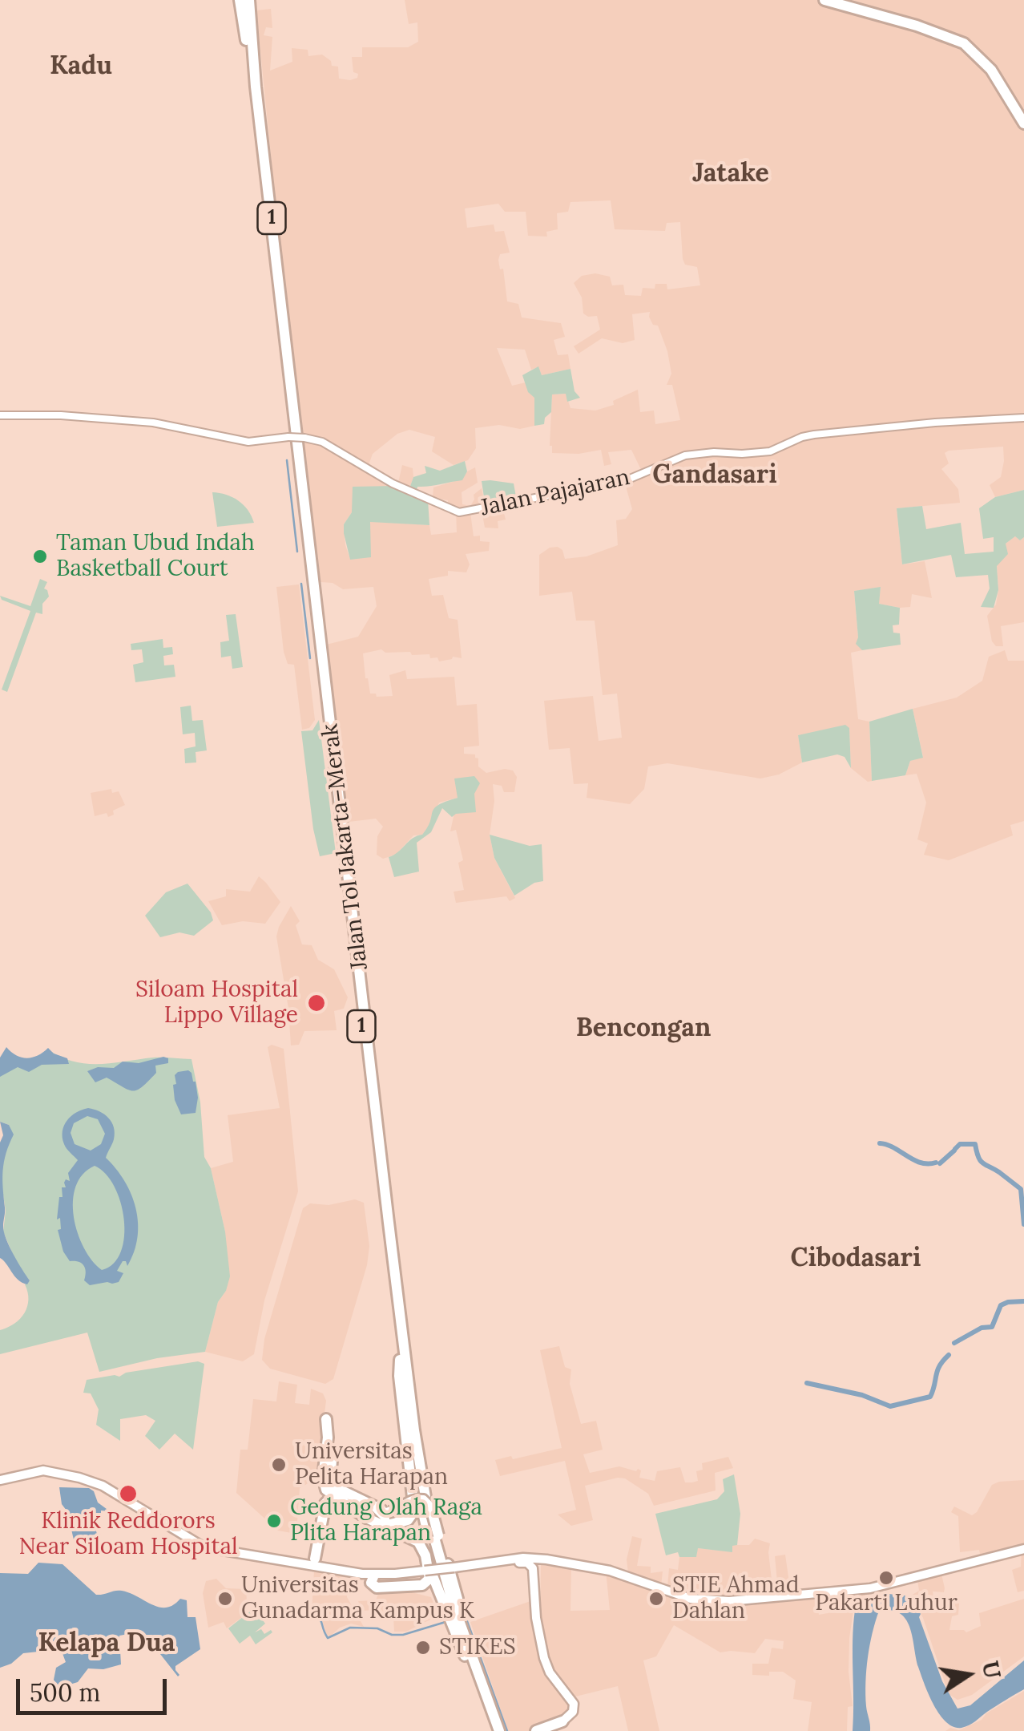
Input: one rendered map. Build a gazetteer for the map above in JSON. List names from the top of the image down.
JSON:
{
  "streets": {
    "highway": ["1", "Jalan Tol Jakarta–Merak"],
    "main road": ["Jalan Pajajaran"]
  },
  "districts": [
    "Kadu",
    "Jatake",
    "Gandasari",
    "Bencongan",
    "Cibodasari",
    "Kelapa Dua"
  ],
  "places": [
    "Taman Ubud Indah Basketball Court",
    "Siloam Hospital Lippo Village",
    "Universitas Pelita Harapan",
    "Klinik Reddorors Near Siloam Hospital",
    "Gedung Olah Raga Plita Harapan",
    "Pakarti Luhur",
    "Universitas Gunadarma Kampus K",
    "STIE Ahmad Dahlan",
    "STIKES"
  ],
  "scale_bar": "500 m",
  "north": "right"
}
